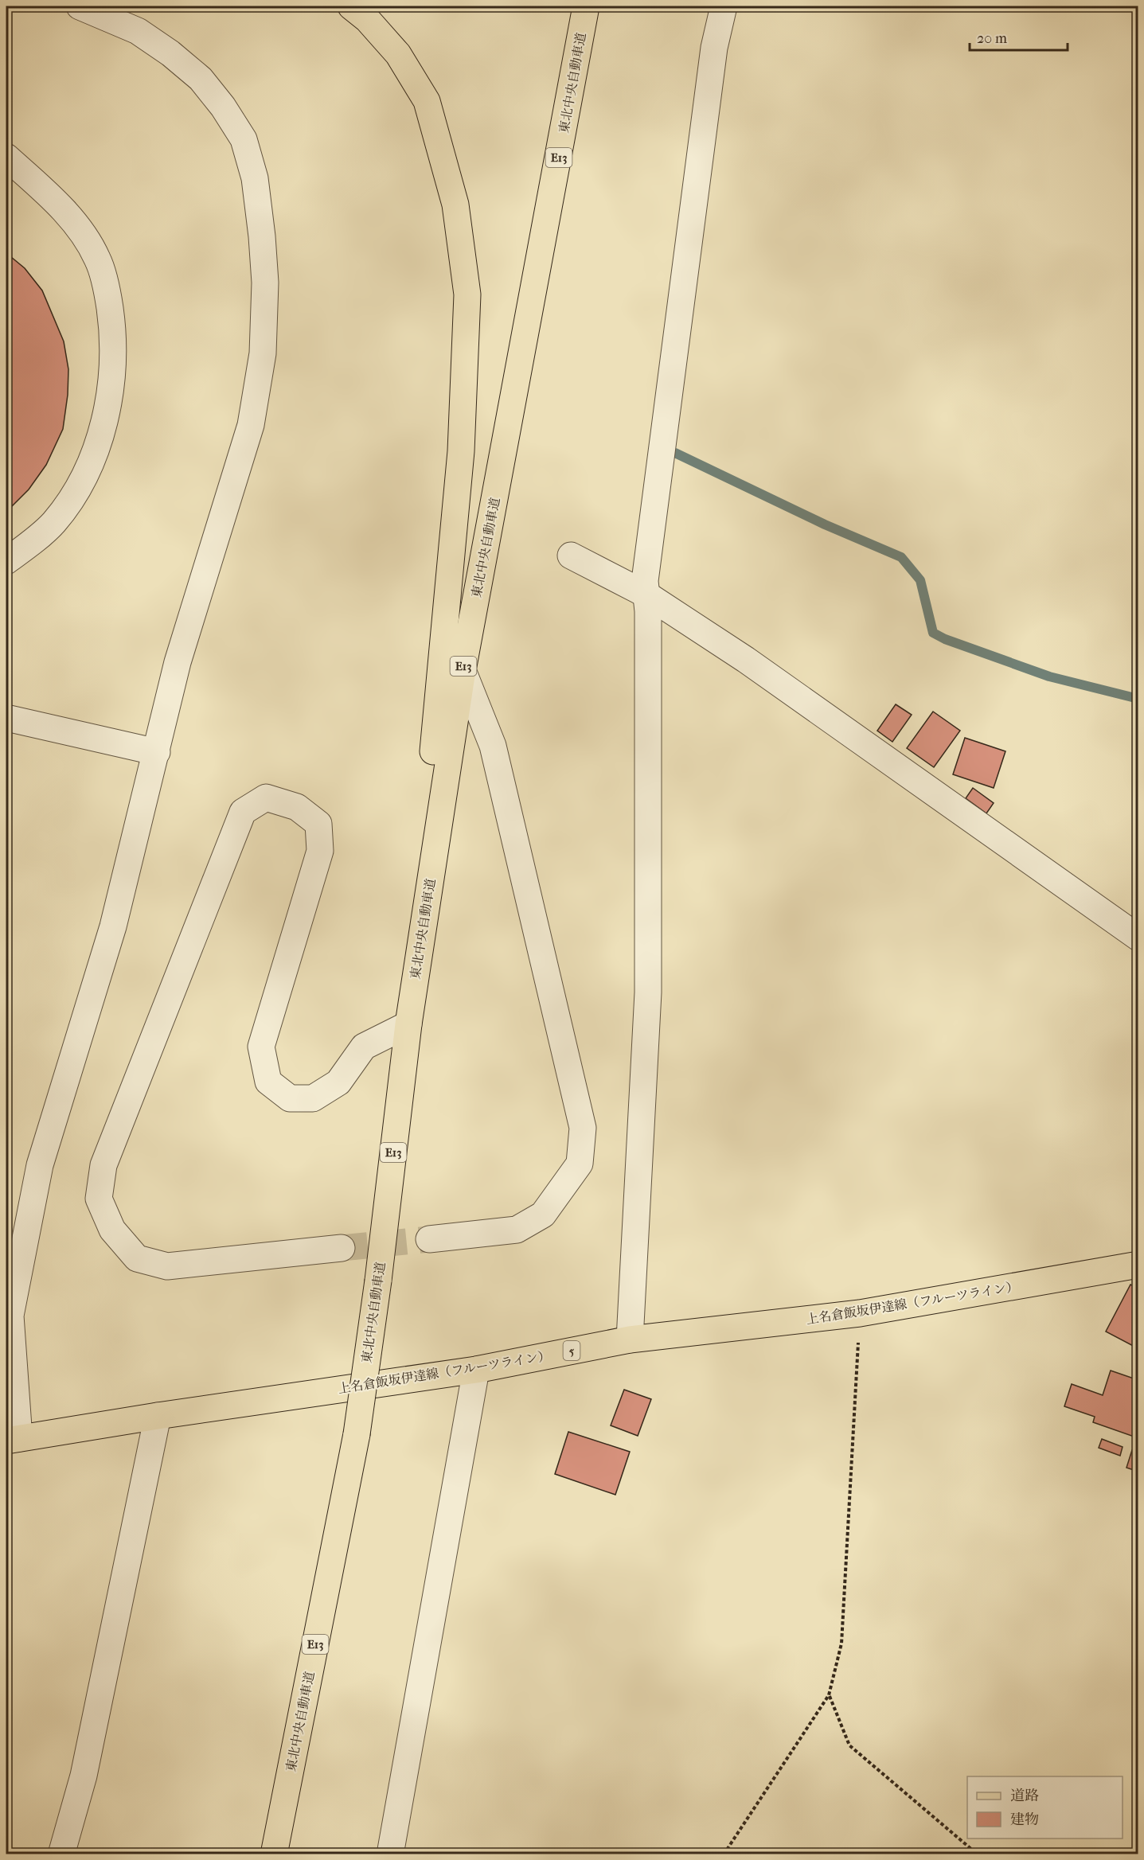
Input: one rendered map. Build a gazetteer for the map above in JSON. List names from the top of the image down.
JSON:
{
  "streets": {
    "main road": [
      "東北中央自動車道",
      "E13",
      "上名倉飯坂伊達線（フルーツライン）",
      "5"
    ]
  },
  "legend": ["道路", "建物"],
  "scale_bar": "20 m"
}
